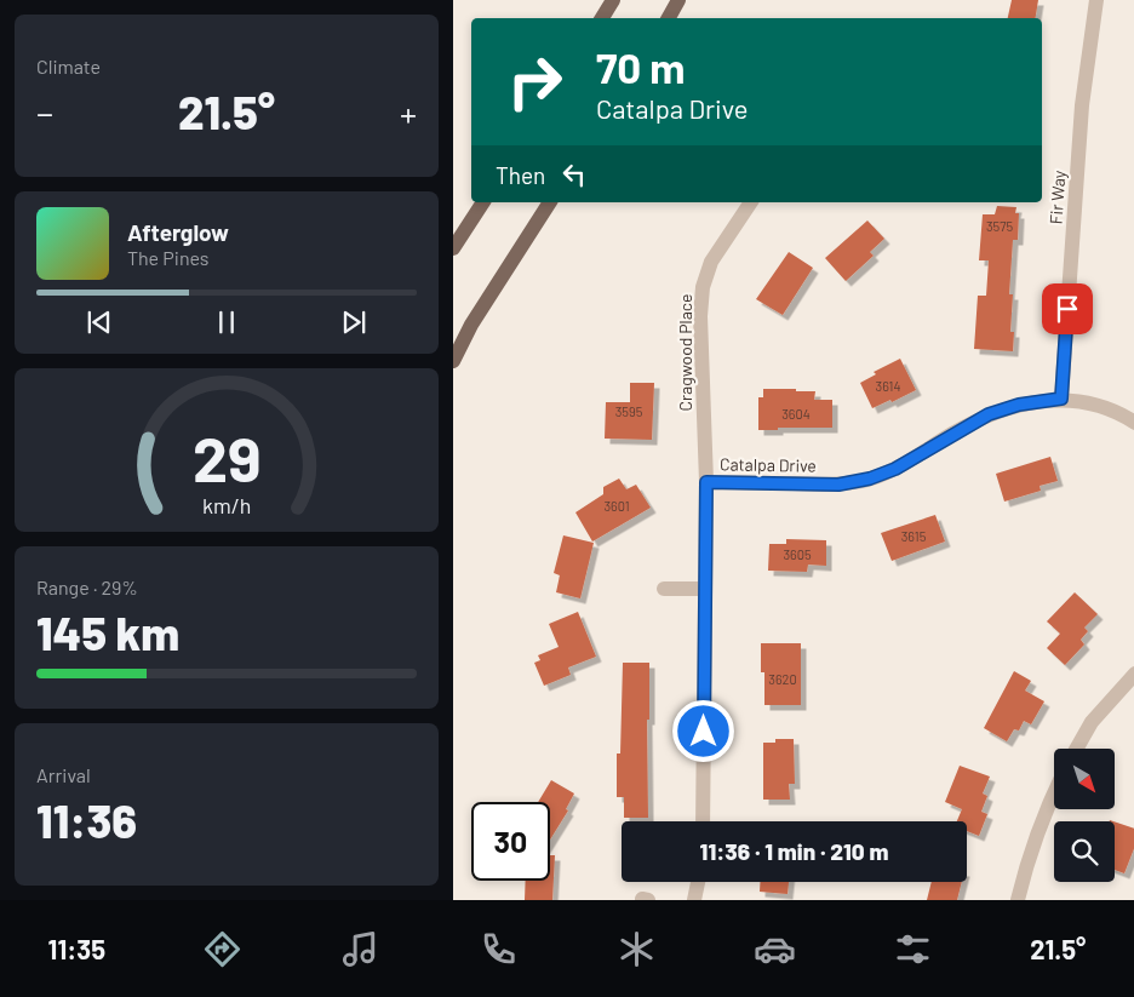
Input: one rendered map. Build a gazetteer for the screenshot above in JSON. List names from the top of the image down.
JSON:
{
  "streets": {
    "street": ["Fir Way", "Cragwood Place", "Catalpa Drive"]
  },
  "crossings": [
    ["Fir Way", "Catalpa Drive"],
    ["Cragwood Place", "Catalpa Drive"]
  ],
  "house_numbers": [
    "3575",
    "3614",
    "3595",
    "3604",
    "3601",
    "3615",
    "3605",
    "3620"
  ],
  "north": "bottom right",
  "page": {
    "tile": [
      "Climate",
      ["Range · 29%", "145 km"],
      ["Arrival", "11:36"]
    ],
    "turn": ["70 m", "Catalpa Drive"],
    "heat": ["−", "21.5°", "+"],
    "then": "Then",
    "song": ["Afterglow", "The Pines"],
    "limit": "30",
    "trip": "11:36 · 1 min · 210 m",
    "tabs": ["11:35", "21.5°"],
    "gauge": ["29", "km/h"]
  }
}
